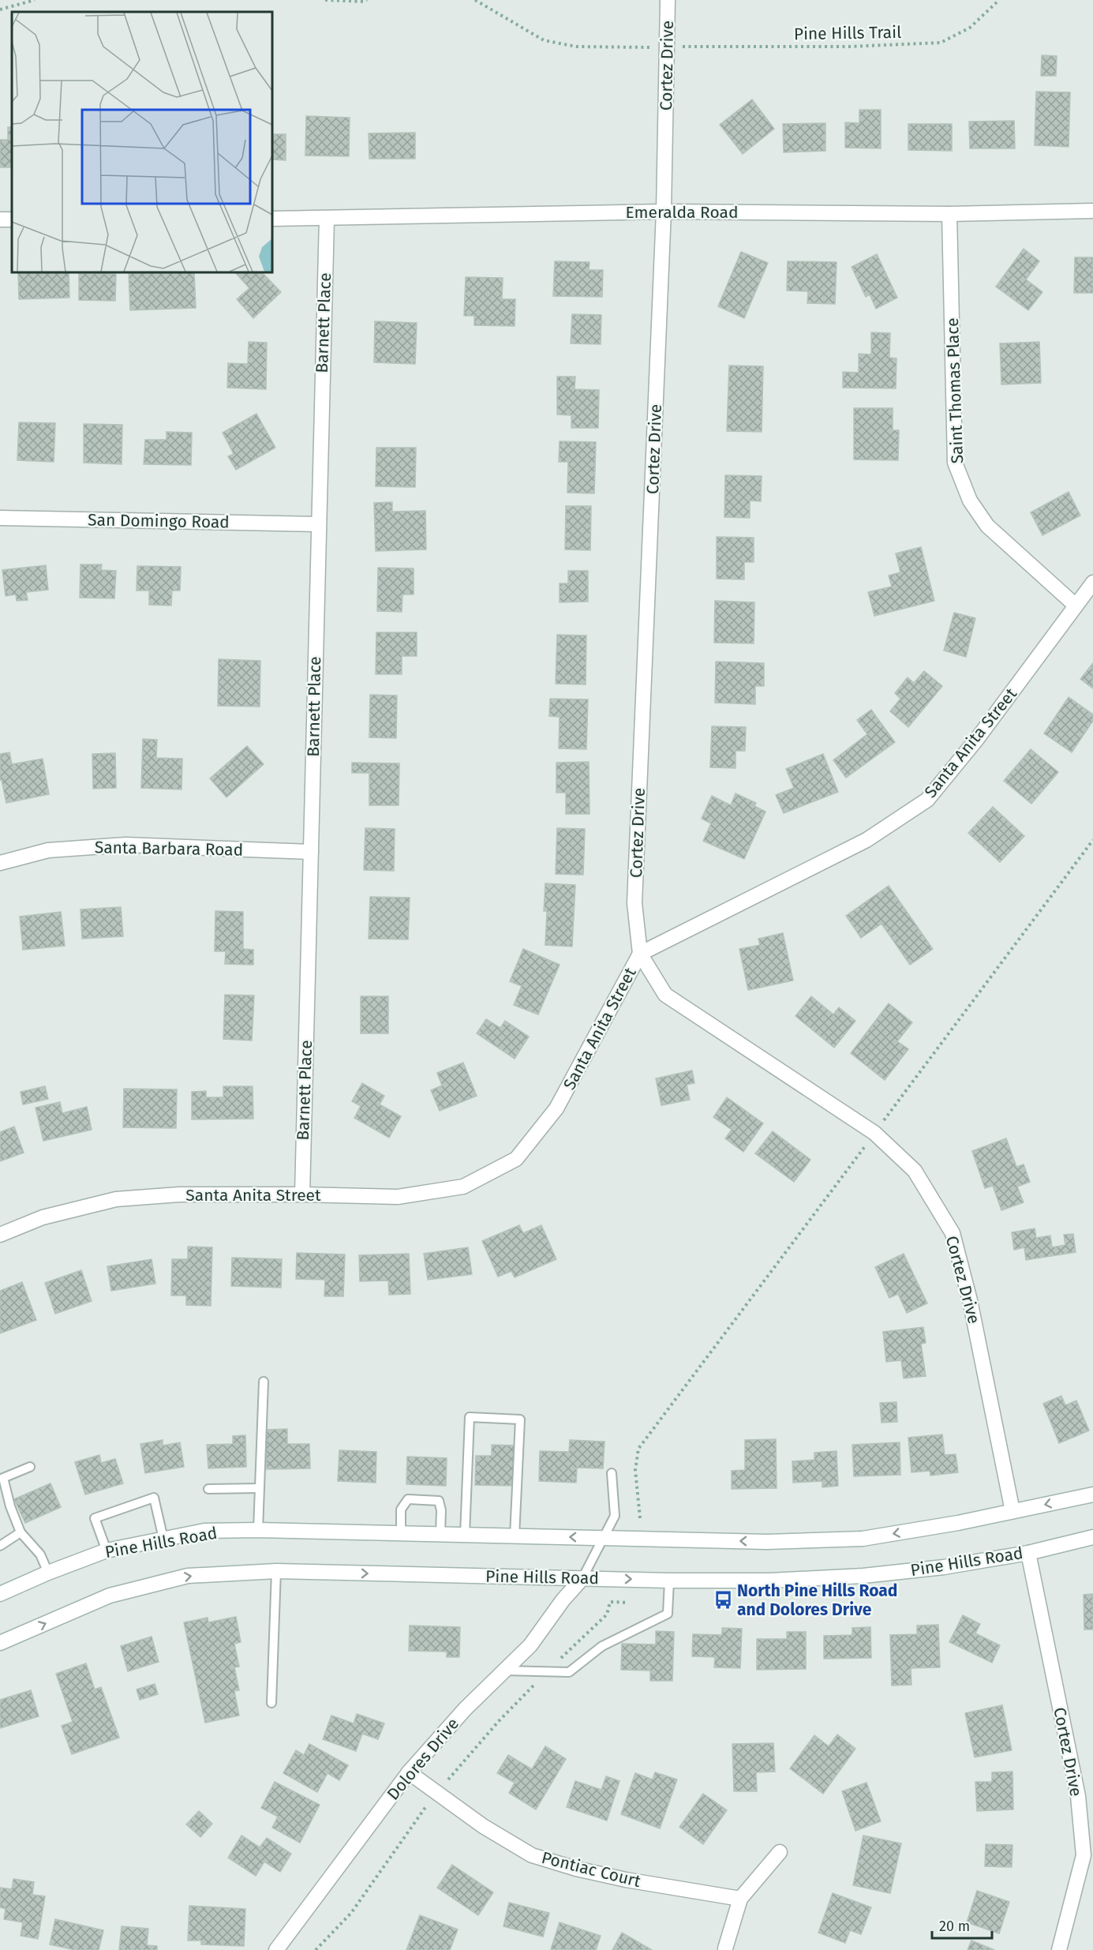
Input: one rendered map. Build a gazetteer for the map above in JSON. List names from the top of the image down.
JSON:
{
  "streets": {
    "street": [
      "Cortez Drive",
      "Emeralda Road",
      "Barnett Place",
      "Saint Thomas Place",
      "San Domingo Road",
      "Santa Anita Street",
      "Santa Barbara Road",
      "Pine Hills Road",
      "Dolores Drive",
      "Pontiac Court"
    ],
    "path": ["Pine Hills Trail"]
  },
  "crossings": [
    ["Cortez Drive", "Emeralda Road"],
    ["Cortez Drive", "Santa Anita Street"],
    ["Cortez Drive", "Pine Hills Road"],
    ["Emeralda Road", "Barnett Place"],
    ["Emeralda Road", "Saint Thomas Place"],
    ["Barnett Place", "San Domingo Road"],
    ["Barnett Place", "Santa Anita Street"],
    ["Barnett Place", "Santa Barbara Road"],
    ["Saint Thomas Place", "Santa Anita Street"],
    ["Pine Hills Road", "Dolores Drive"],
    ["Dolores Drive", "Pontiac Court"]
  ],
  "places": {
    "bus stop": ["North Pine Hills Road and Dolores Drive"]
  },
  "scale_bar": "20 m"
}
